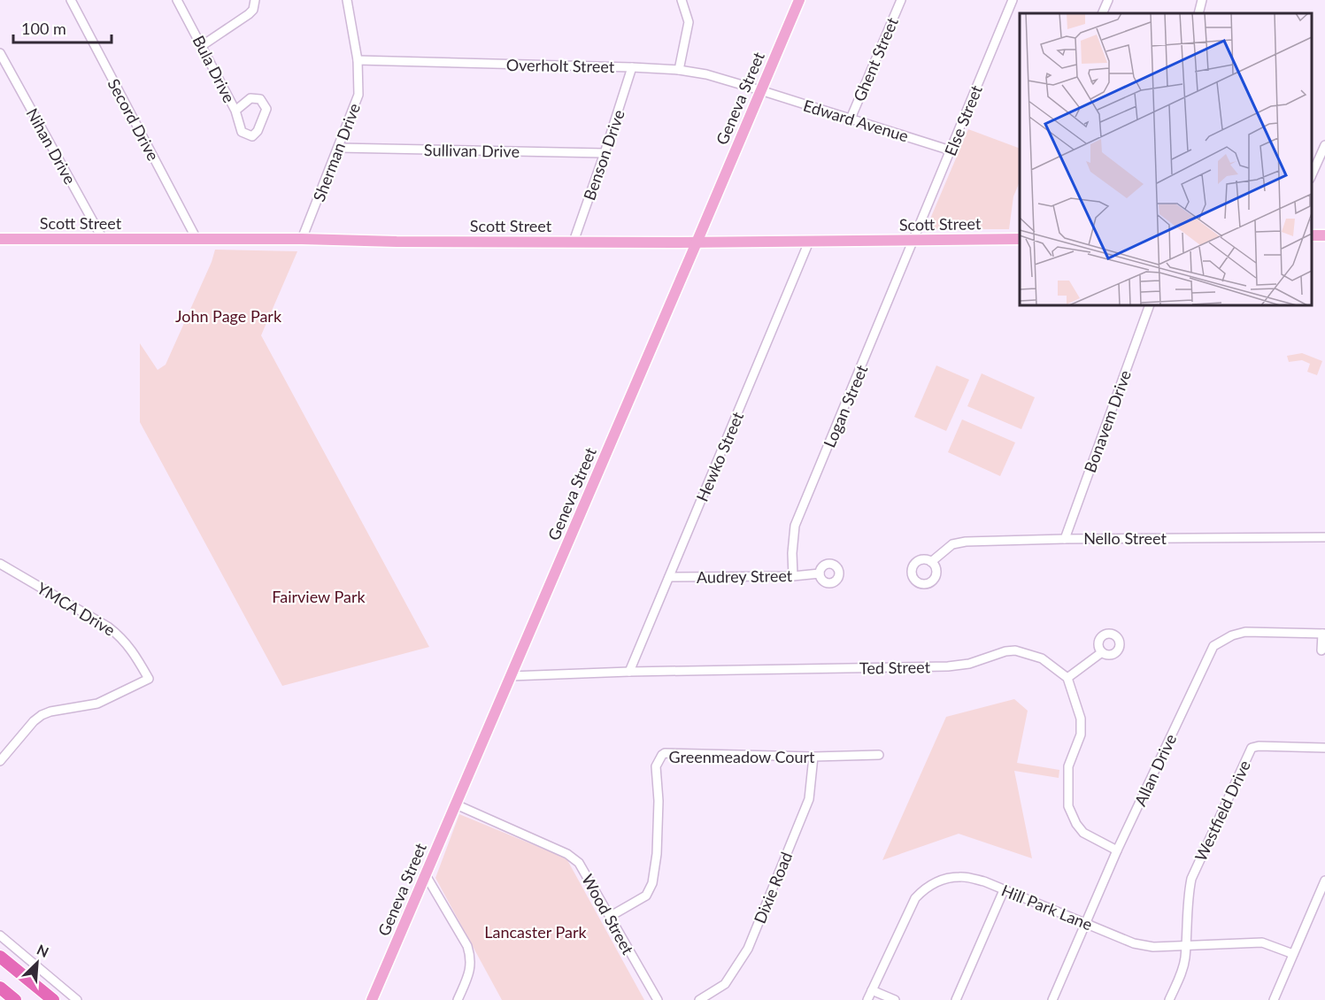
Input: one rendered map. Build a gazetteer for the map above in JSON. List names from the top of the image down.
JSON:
{
  "streets": {
    "main road": ["Geneva Street", "Scott Street"],
    "street": [
      "Ghent Street",
      "Overholt Street",
      "Bula Drive",
      "Secord Drive",
      "Edward Avenue",
      "Else Street",
      "Nihan Drive",
      "Sullivan Drive",
      "Sherman Drive",
      "Benson Drive",
      "Logan Street",
      "Bonavem Drive",
      "Hewko Street",
      "Nello Street",
      "Audrey Street",
      "YMCA Drive",
      "Ted Street",
      "Greenmeadow Court",
      "Allan Drive",
      "Westfield Drive",
      "Dixie Road",
      "Hill Park Lane",
      "Wood Street"
    ]
  },
  "crossings": [
    ["Ghent Street", "Edward Avenue"],
    ["Overholt Street", "Geneva Street"],
    ["Overholt Street", "Edward Avenue"],
    ["Overholt Street", "Sherman Drive"],
    ["Overholt Street", "Benson Drive"],
    ["Geneva Street", "Edward Avenue"],
    ["Geneva Street", "Scott Street"],
    ["Geneva Street", "Ted Street"],
    ["Geneva Street", "Wood Street"],
    ["Secord Drive", "Scott Street"],
    ["Edward Avenue", "Else Street"],
    ["Else Street", "Scott Street"],
    ["Else Street", "Logan Street"],
    ["Nihan Drive", "Scott Street"],
    ["Sullivan Drive", "Sherman Drive"],
    ["Sullivan Drive", "Benson Drive"],
    ["Sherman Drive", "Scott Street"],
    ["Benson Drive", "Scott Street"],
    ["Scott Street", "Logan Street"],
    ["Scott Street", "Hewko Street"],
    ["Logan Street", "Audrey Street"],
    ["Bonavem Drive", "Nello Street"],
    ["Hewko Street", "Audrey Street"],
    ["Hewko Street", "Ted Street"],
    ["Greenmeadow Court", "Dixie Road"],
    ["Greenmeadow Court", "Wood Street"],
    ["Allan Drive", "Hill Park Lane"],
    ["Westfield Drive", "Hill Park Lane"]
  ],
  "parks": ["John Page Park", "Fairview Park", "Lancaster Park"],
  "scale_bar": "100 m",
  "north": "top right"
}
